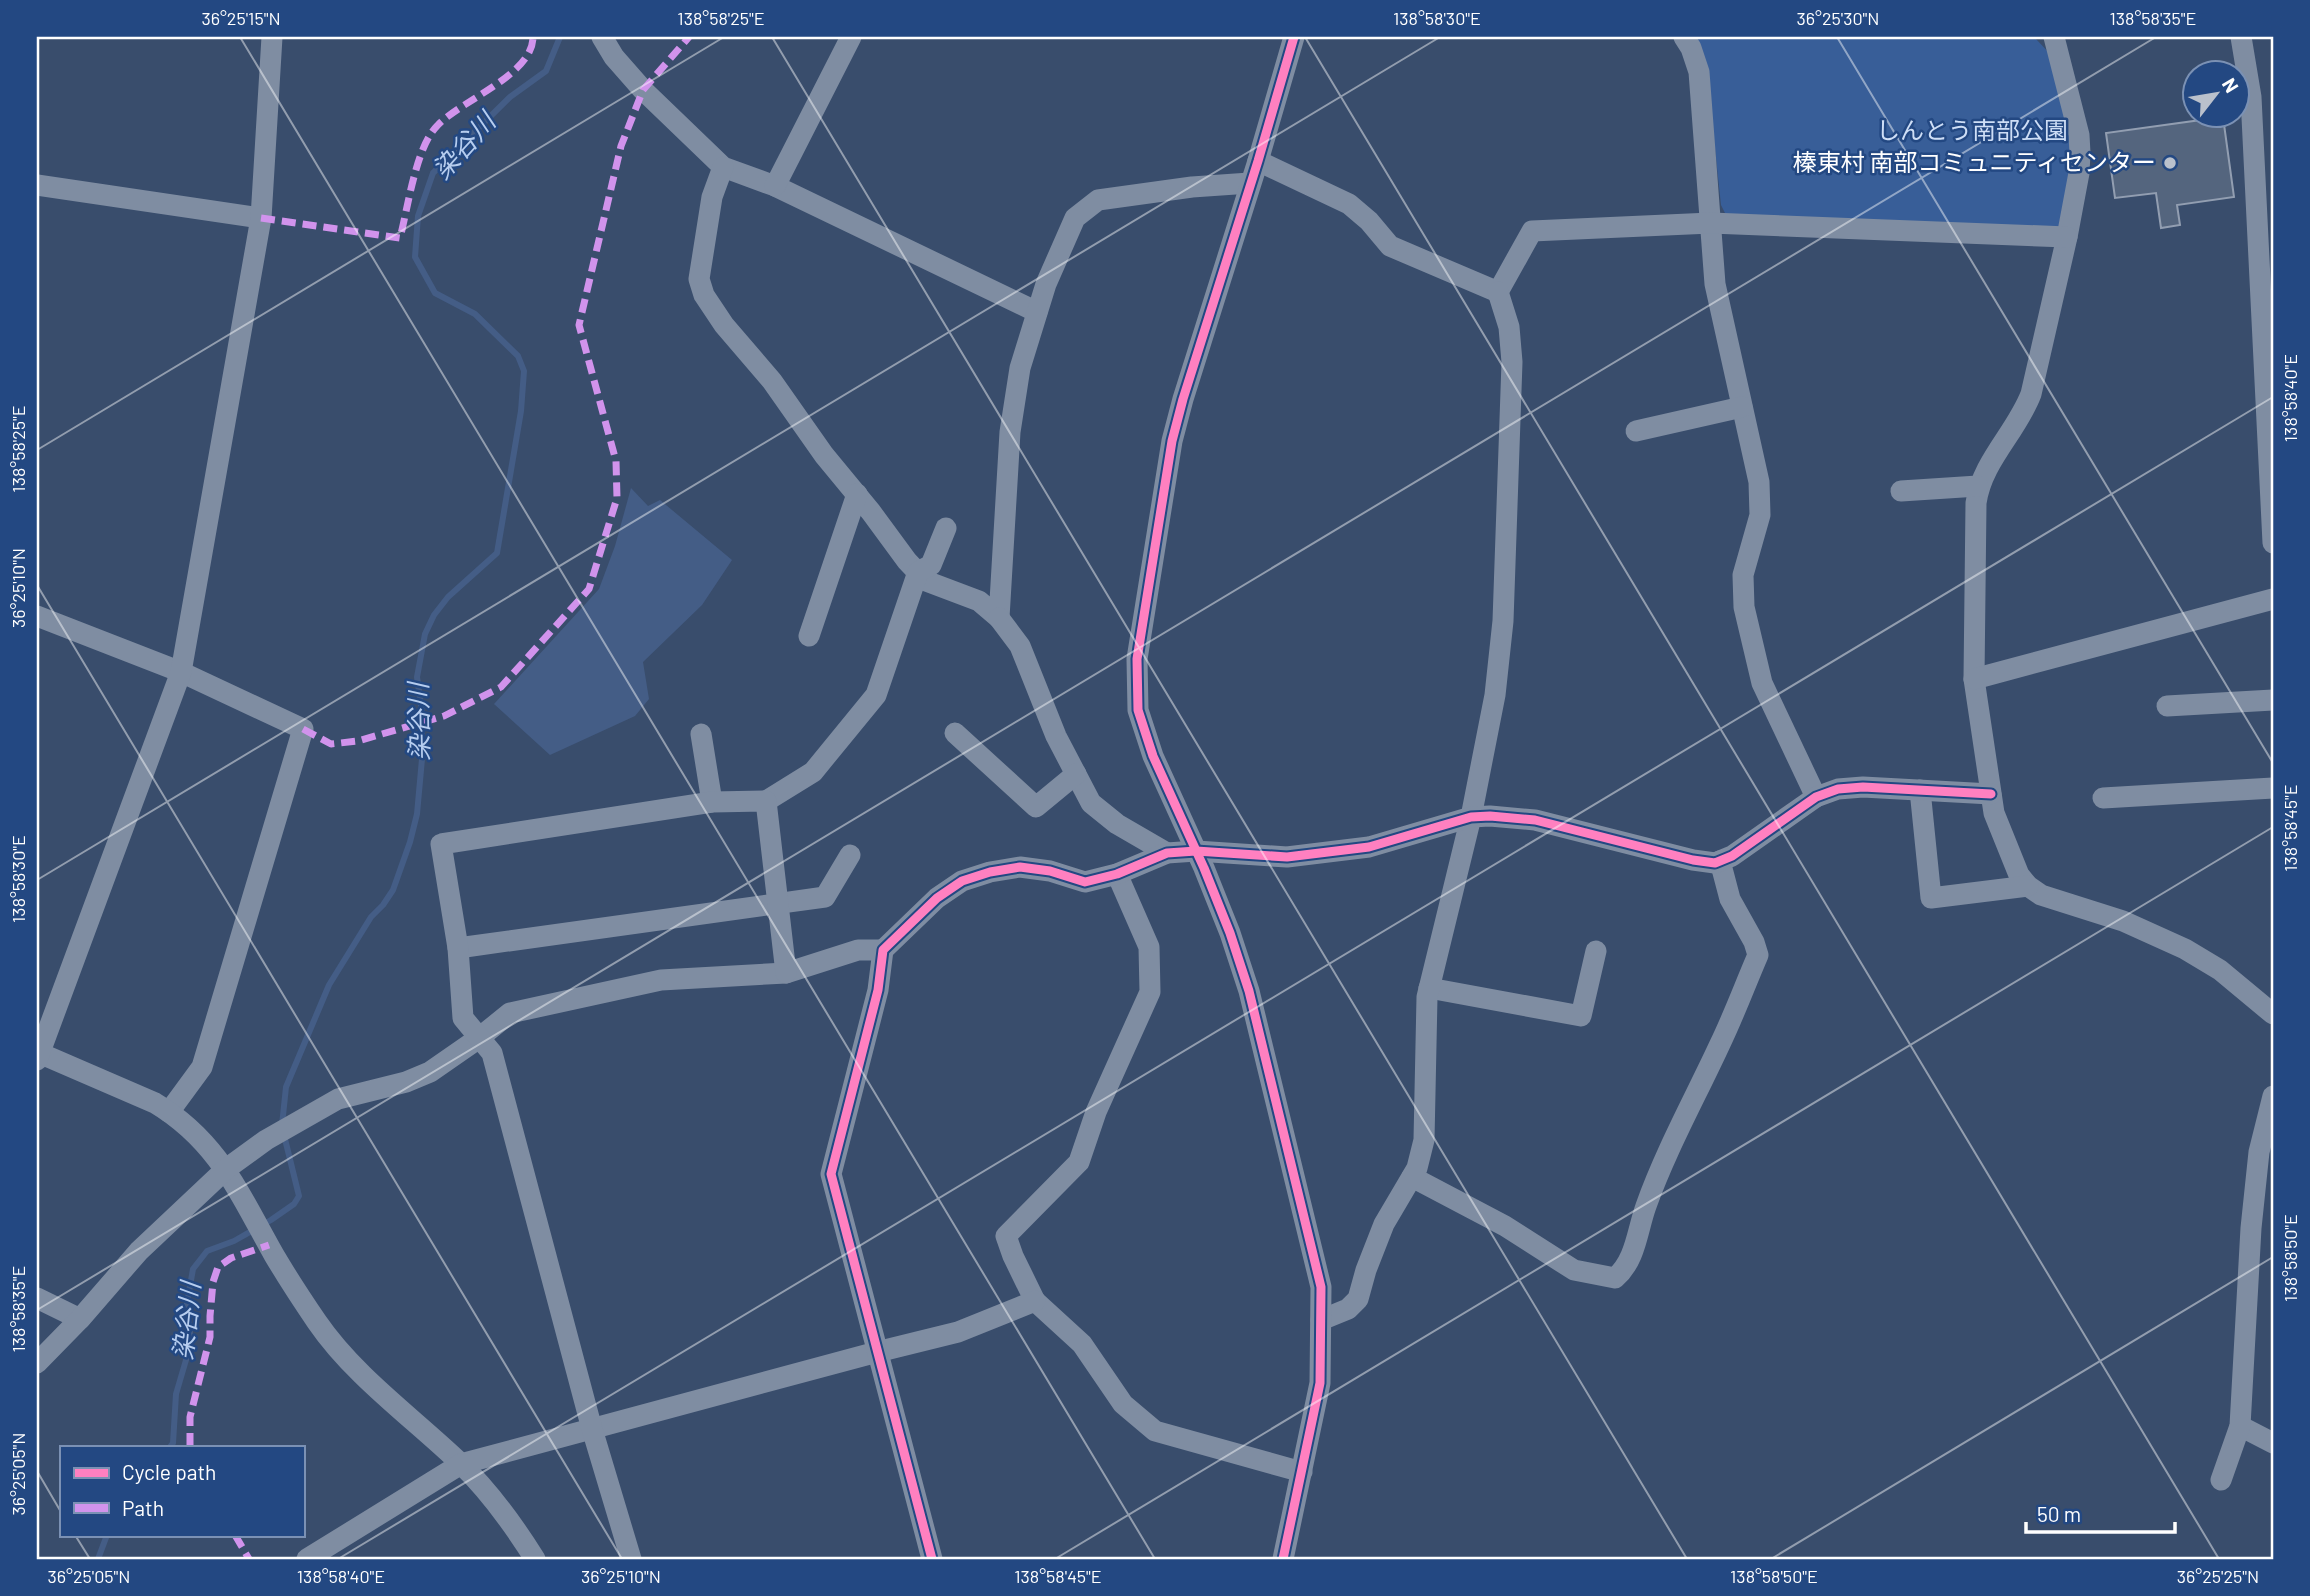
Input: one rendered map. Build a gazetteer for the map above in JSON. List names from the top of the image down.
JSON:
{
  "water": ["染谷川"],
  "parks": ["しんとう南部公園"],
  "places": ["榛東村 南部コミュニティセンター"],
  "legend": ["Cycle path", "Path"],
  "scale_bar": "50 m",
  "north": "top right",
  "coordinates": [
    "36°25'15\"N",
    "138°58'25\"E",
    "138°58'30\"E",
    "36°25'30\"N",
    "138°58'35\"E",
    "138°58'40\"E",
    "36°25'10\"N",
    "138°58'45\"E",
    "138°58'50\"E",
    "36°25'05\"N",
    "36°25'25\"N"
  ]
}
